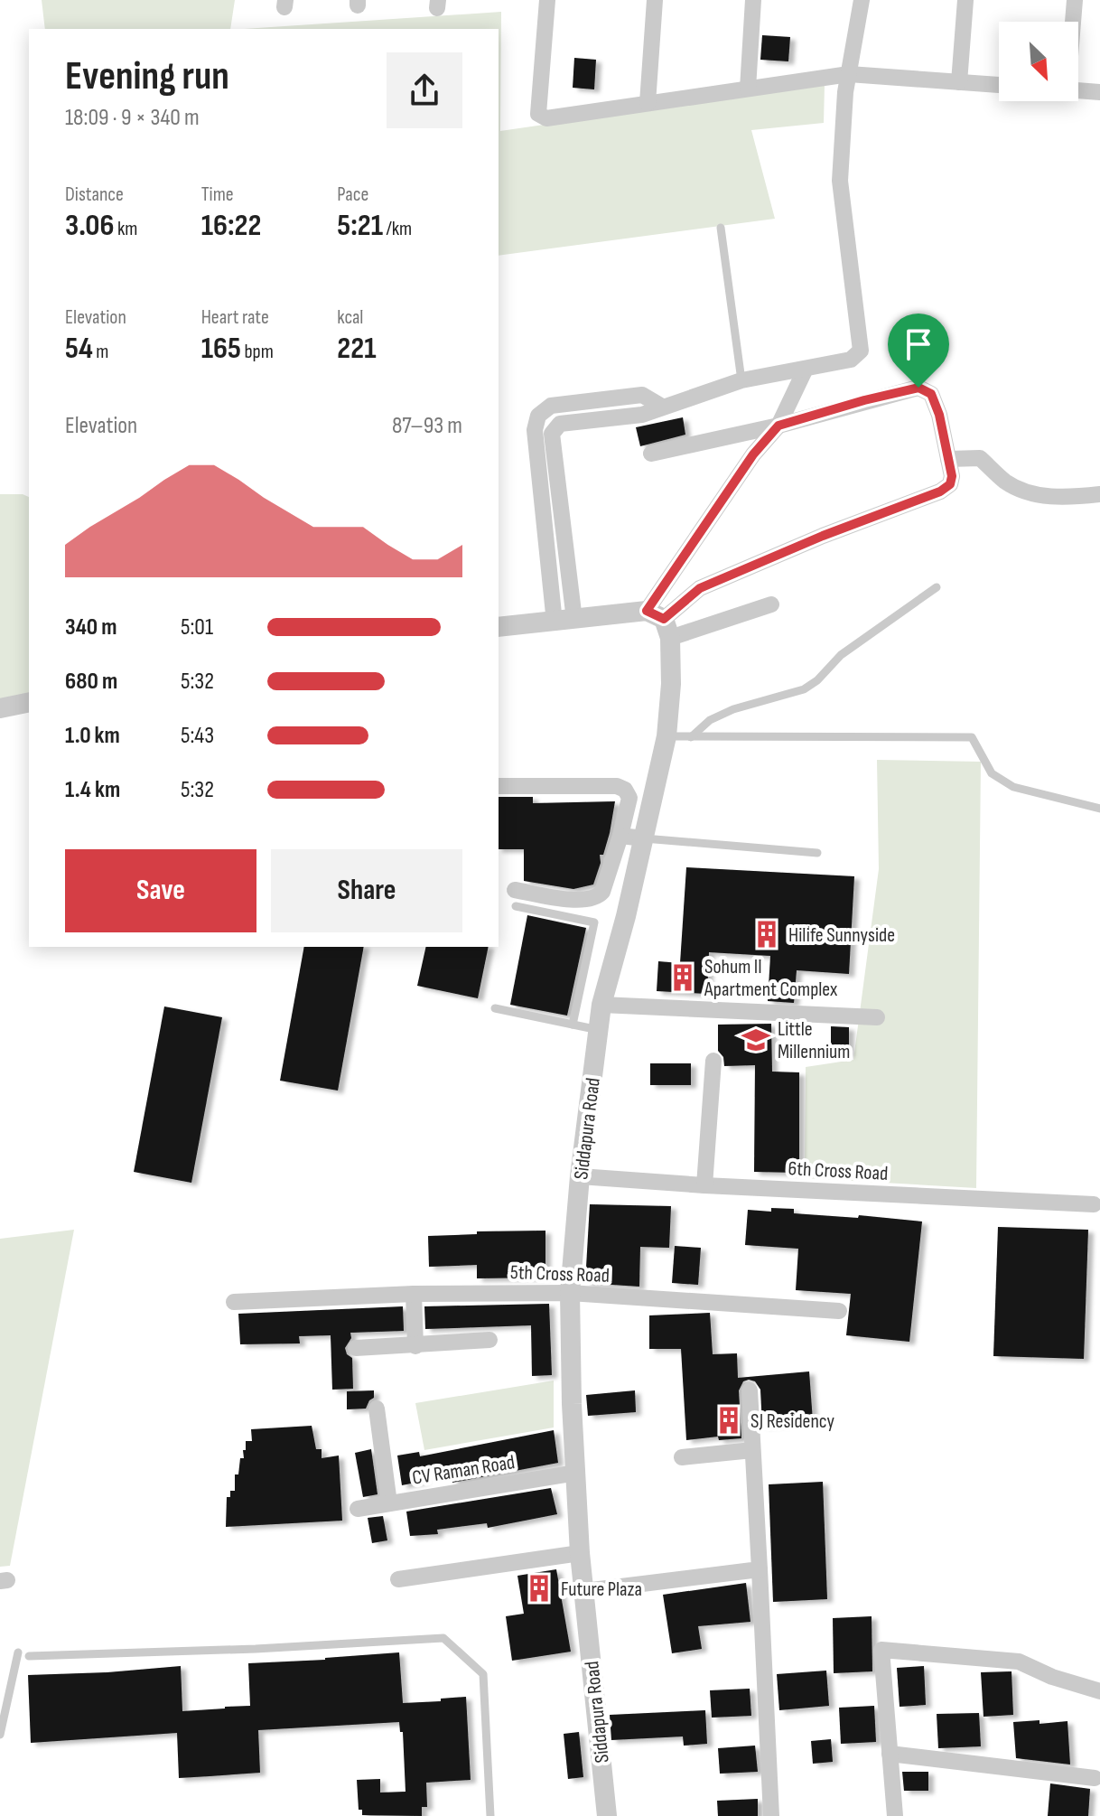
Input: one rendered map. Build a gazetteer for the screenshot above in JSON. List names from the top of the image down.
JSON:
{
  "streets": {
    "street": [
      "Siddapura Road",
      "6th Cross Road",
      "5th Cross Road",
      "CV Raman Road"
    ]
  },
  "crossings": [
    ["Siddapura Road", "6th Cross Road"],
    ["Siddapura Road", "5th Cross Road"],
    ["Siddapura Road", "CV Raman Road"]
  ],
  "places": {
    "building": [
      "Hilife Sunnyside",
      "Sohum II Apartment Complex",
      "SJ Residency",
      "Future Plaza"
    ],
    "school or university": ["Little Millennium"]
  },
  "north": "bottom right",
  "page": {
    "heading": ["Evening run", "18:09 · 9 × 340 m"],
    "stats": [
      ["Distance", "3.06 km"],
      ["Time", "16:22"],
      ["Pace", "5:21 /km"],
      ["Elevation", "54 m"],
      ["Heart rate", "165 bpm"],
      ["kcal", "221"]
    ],
    "chart": ["Elevation", "87–93 m"],
    "list": [
      {
        "name": "340 m",
        "note": "5:01"
      },
      {
        "name": "680 m",
        "note": "5:32"
      },
      {
        "name": "1.0 km",
        "note": "5:43"
      },
      {
        "name": "1.4 km",
        "note": "5:32"
      }
    ],
    "buttons": ["Save", "Share"]
  }
}
